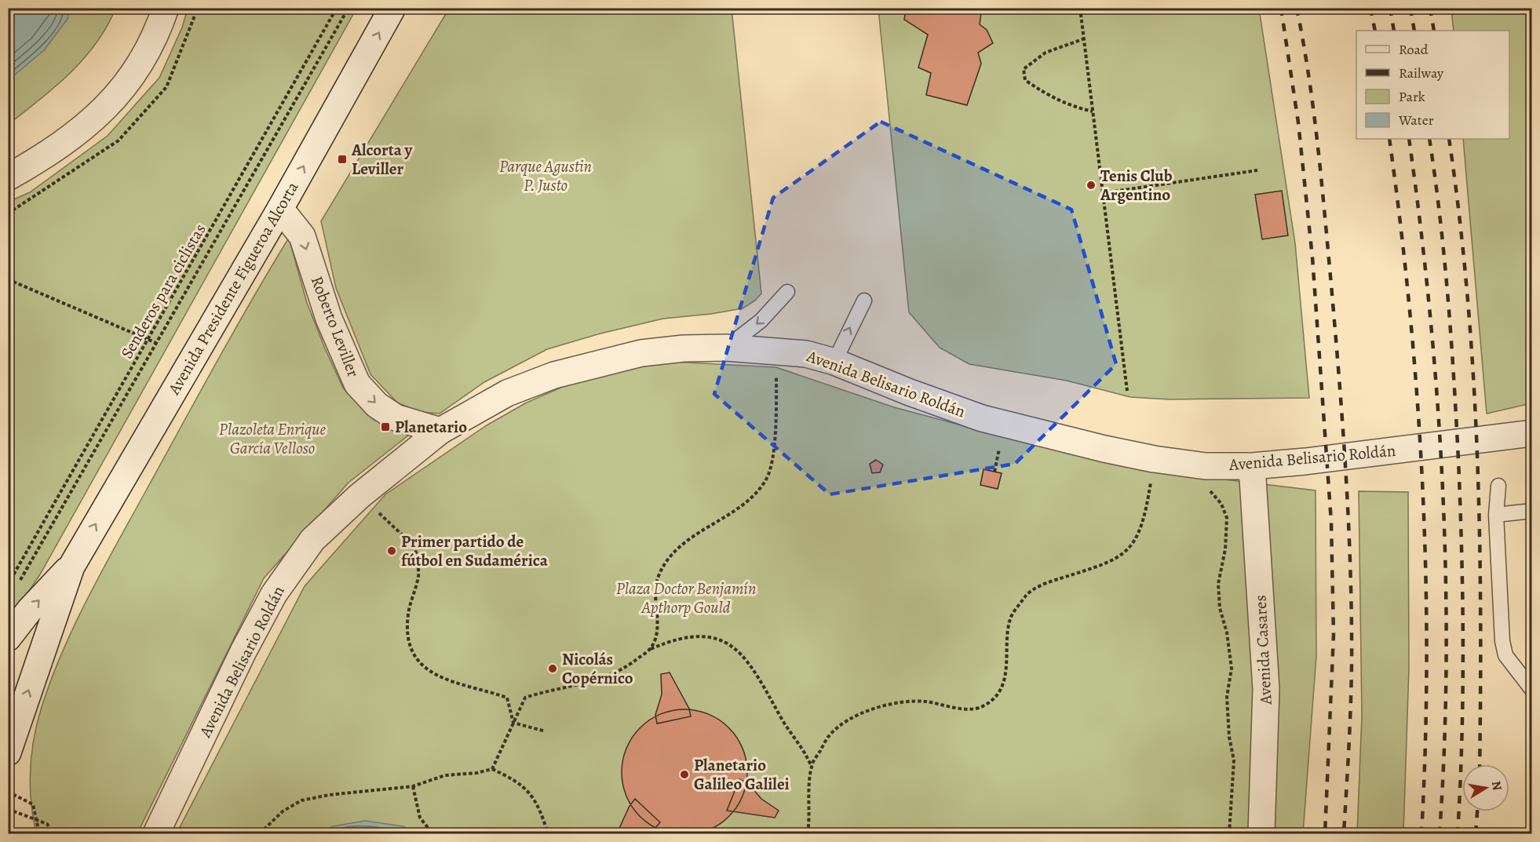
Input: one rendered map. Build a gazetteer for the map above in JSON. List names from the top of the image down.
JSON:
{
  "streets": {
    "street": [
      "Avenida Presidente Figueroa Alcorta",
      "Roberto Leviller",
      "Avenida Belisario Roldán",
      "Avenida Casares"
    ],
    "path": ["Senderos para ciclistas"]
  },
  "crossings": [
    ["Avenida Presidente Figueroa Alcorta", "Roberto Leviller"],
    ["Roberto Leviller", "Avenida Belisario Roldán"],
    ["Avenida Belisario Roldán", "Avenida Casares"]
  ],
  "one_way": ["Avenida Presidente Figueroa Alcorta", "Roberto Leviller"],
  "parks": ["Parque Agustin P. Justo", "Plazoleta Enrique García Velloso", "Plaza Doctor Benjamín Apthorp Gould"],
  "places": {
    "transit": ["Alcorta y Leviller", "Planetario"],
    "other": [
      "Tenis Club Argentino",
      "Primer partido de fútbol en Sudamérica",
      "Nicolás Copérnico",
      "Planetario Galileo Galilei"
    ]
  },
  "legend": [
    "Road",
    "Railway",
    "Park",
    "Water"
  ],
  "north": "right"
}
